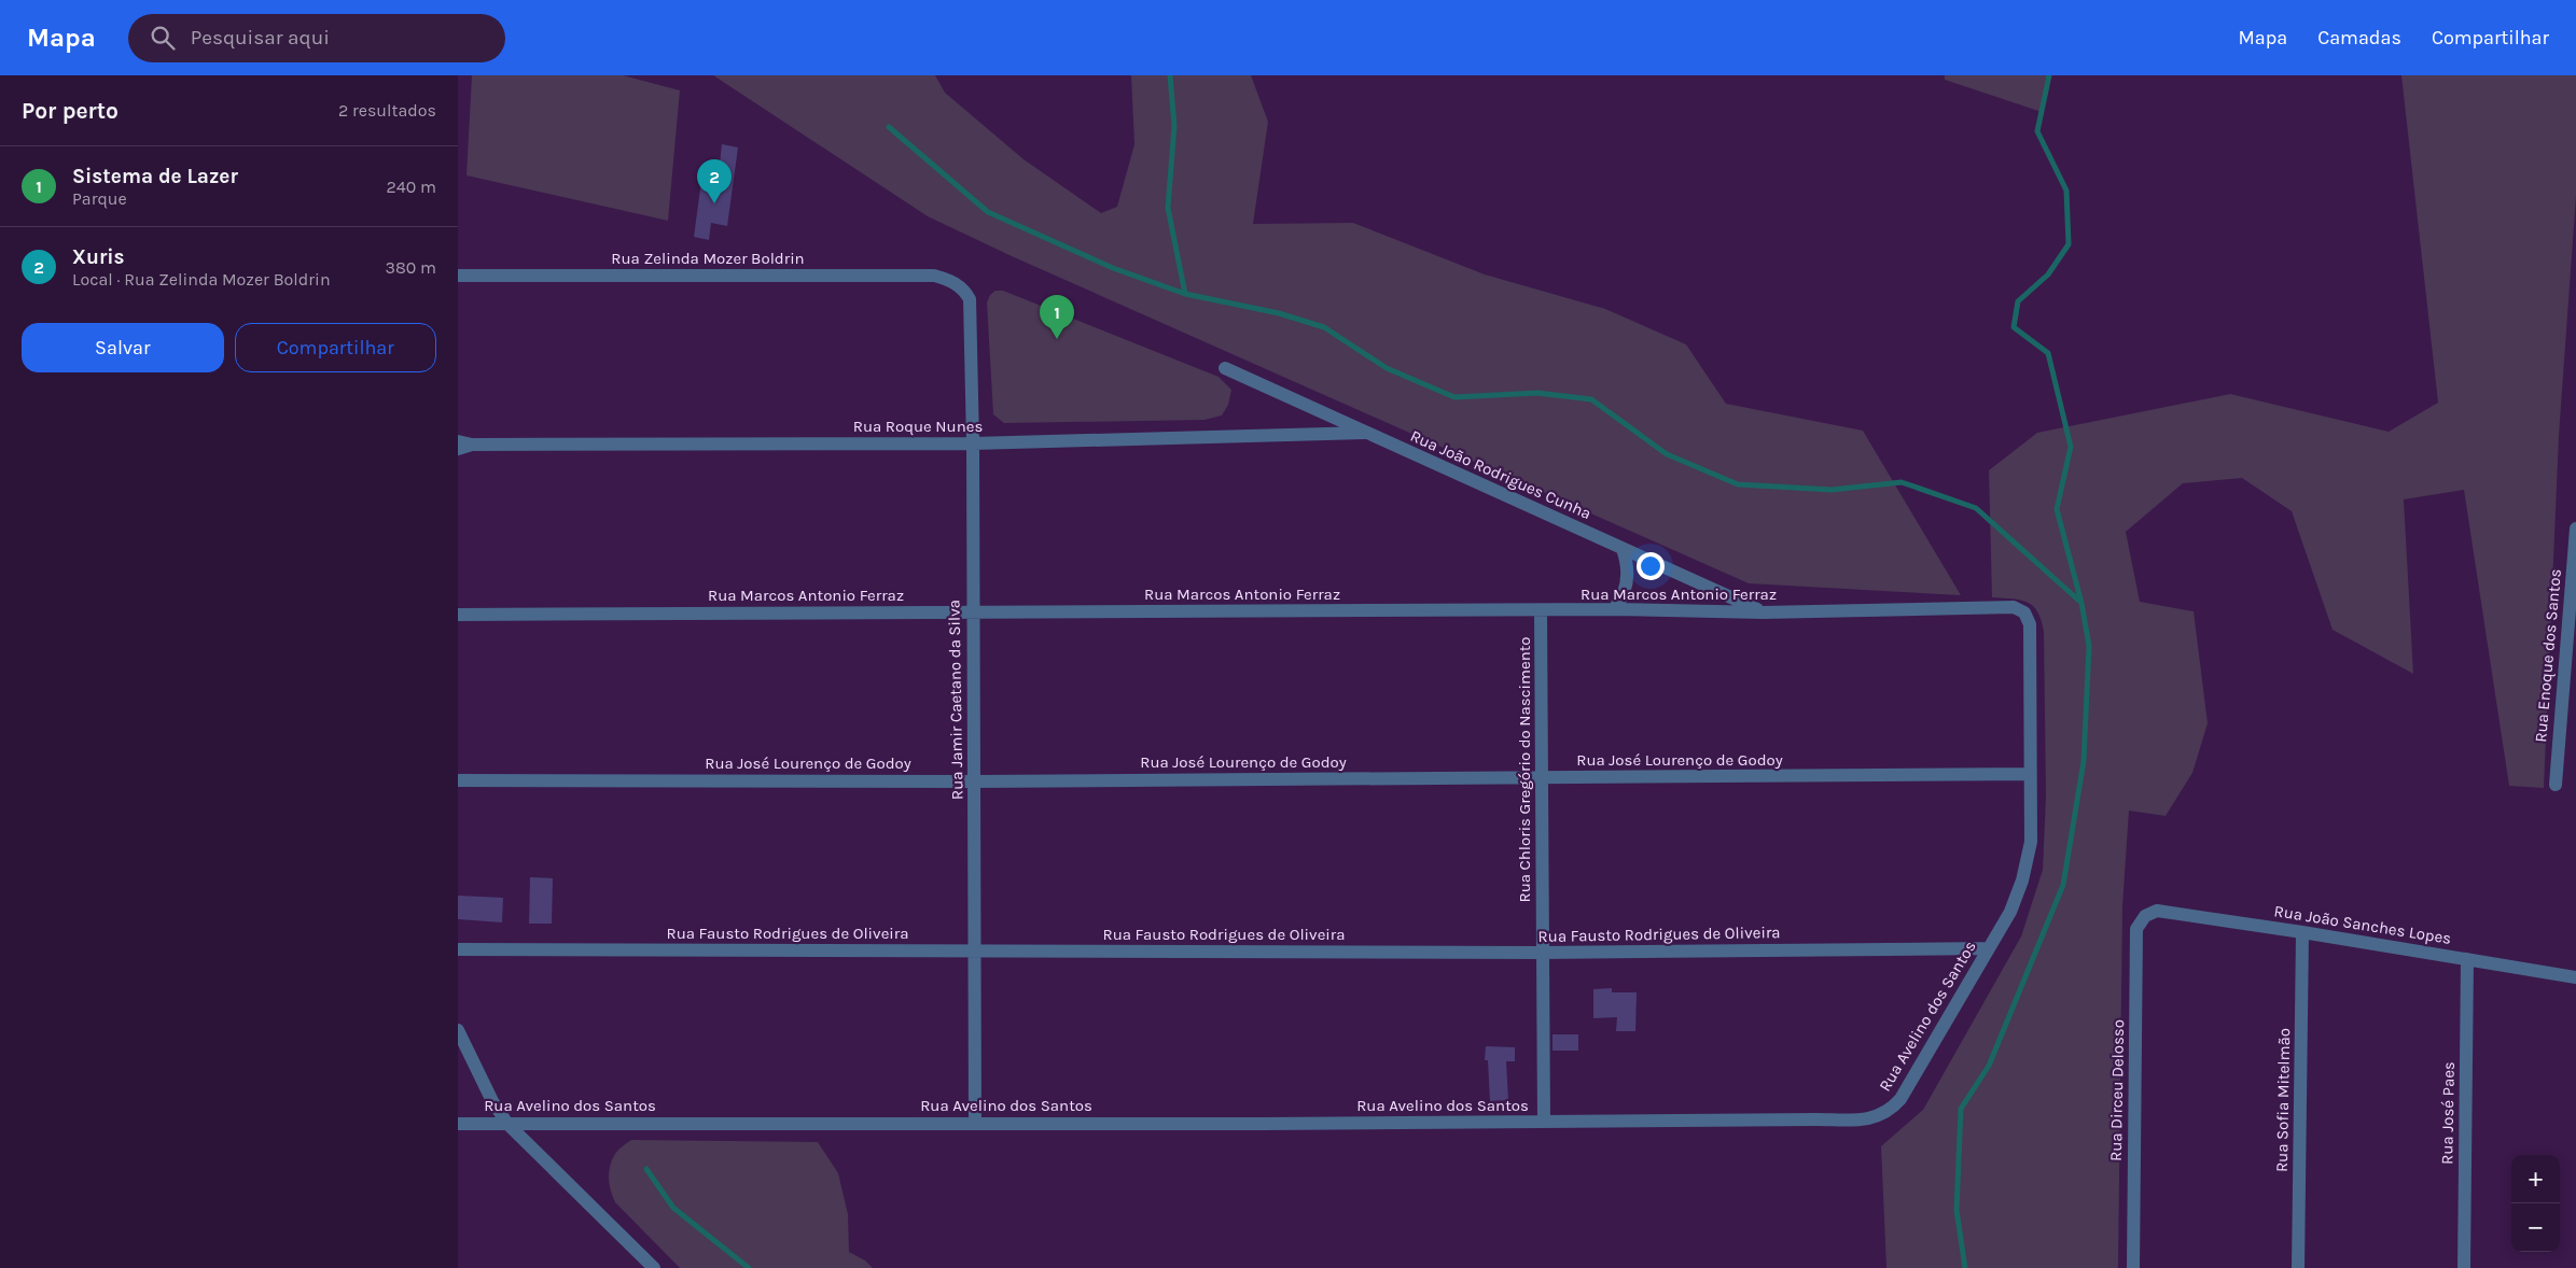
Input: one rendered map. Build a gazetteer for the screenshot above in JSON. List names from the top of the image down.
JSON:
{
  "streets": {
    "street": [
      "Rua Zelinda Mozer Boldrin",
      "Rua Roque Nunes",
      "Rua João Rodrigues Cunha",
      "Rua Marcos Antonio Ferraz",
      "Rua Enoque dos Santos",
      "Rua Jamir Caetano da Silva",
      "Rua José Lourenço de Godoy",
      "Rua Chloris Gregório do Nascimento",
      "Rua João Sanches Lopes",
      "Rua Fausto Rodrigues de Oliveira",
      "Rua Avelino dos Santos",
      "Rua Dirceu Delosso",
      "Rua Sofia Mitelmão",
      "Rua José Paes"
    ]
  },
  "crossings": [
    ["Rua Zelinda Mozer Boldrin", "Rua Jamir Caetano da Silva"],
    ["Rua Roque Nunes", "Rua João Rodrigues Cunha"],
    ["Rua Roque Nunes", "Rua Jamir Caetano da Silva"],
    ["Rua João Rodrigues Cunha", "Rua Marcos Antonio Ferraz"],
    ["Rua Marcos Antonio Ferraz", "Rua Jamir Caetano da Silva"],
    ["Rua Marcos Antonio Ferraz", "Rua Chloris Gregório do Nascimento"],
    ["Rua Marcos Antonio Ferraz", "Rua Avelino dos Santos"],
    ["Rua Jamir Caetano da Silva", "Rua José Lourenço de Godoy"],
    ["Rua Jamir Caetano da Silva", "Rua Fausto Rodrigues de Oliveira"],
    ["Rua Jamir Caetano da Silva", "Rua Avelino dos Santos"],
    ["Rua José Lourenço de Godoy", "Rua Chloris Gregório do Nascimento"],
    ["Rua José Lourenço de Godoy", "Rua Avelino dos Santos"],
    ["Rua Chloris Gregório do Nascimento", "Rua Fausto Rodrigues de Oliveira"],
    ["Rua Chloris Gregório do Nascimento", "Rua Avelino dos Santos"],
    ["Rua João Sanches Lopes", "Rua Dirceu Delosso"],
    ["Rua João Sanches Lopes", "Rua Sofia Mitelmão"],
    ["Rua João Sanches Lopes", "Rua José Paes"],
    ["Rua Fausto Rodrigues de Oliveira", "Rua Avelino dos Santos"]
  ],
  "page": {
    "header": "Mapa",
    "search": "Pesquisar aqui",
    "nav": ["Mapa", "Camadas", "Compartilhar"],
    "heading": ["Por perto", "2 resultados"],
    "list": [
      {
        "mark": "1",
        "name": "Sistema de Lazer",
        "note": "Parque",
        "value": "240 m"
      },
      {
        "mark": "2",
        "name": "Xuris",
        "note": "Local · Rua Zelinda Mozer Boldrin",
        "value": "380 m"
      }
    ],
    "pins": ["2", "1"],
    "buttons": ["Salvar", "Compartilhar"],
    "map_buttons": ["+", "−"]
  }
}
